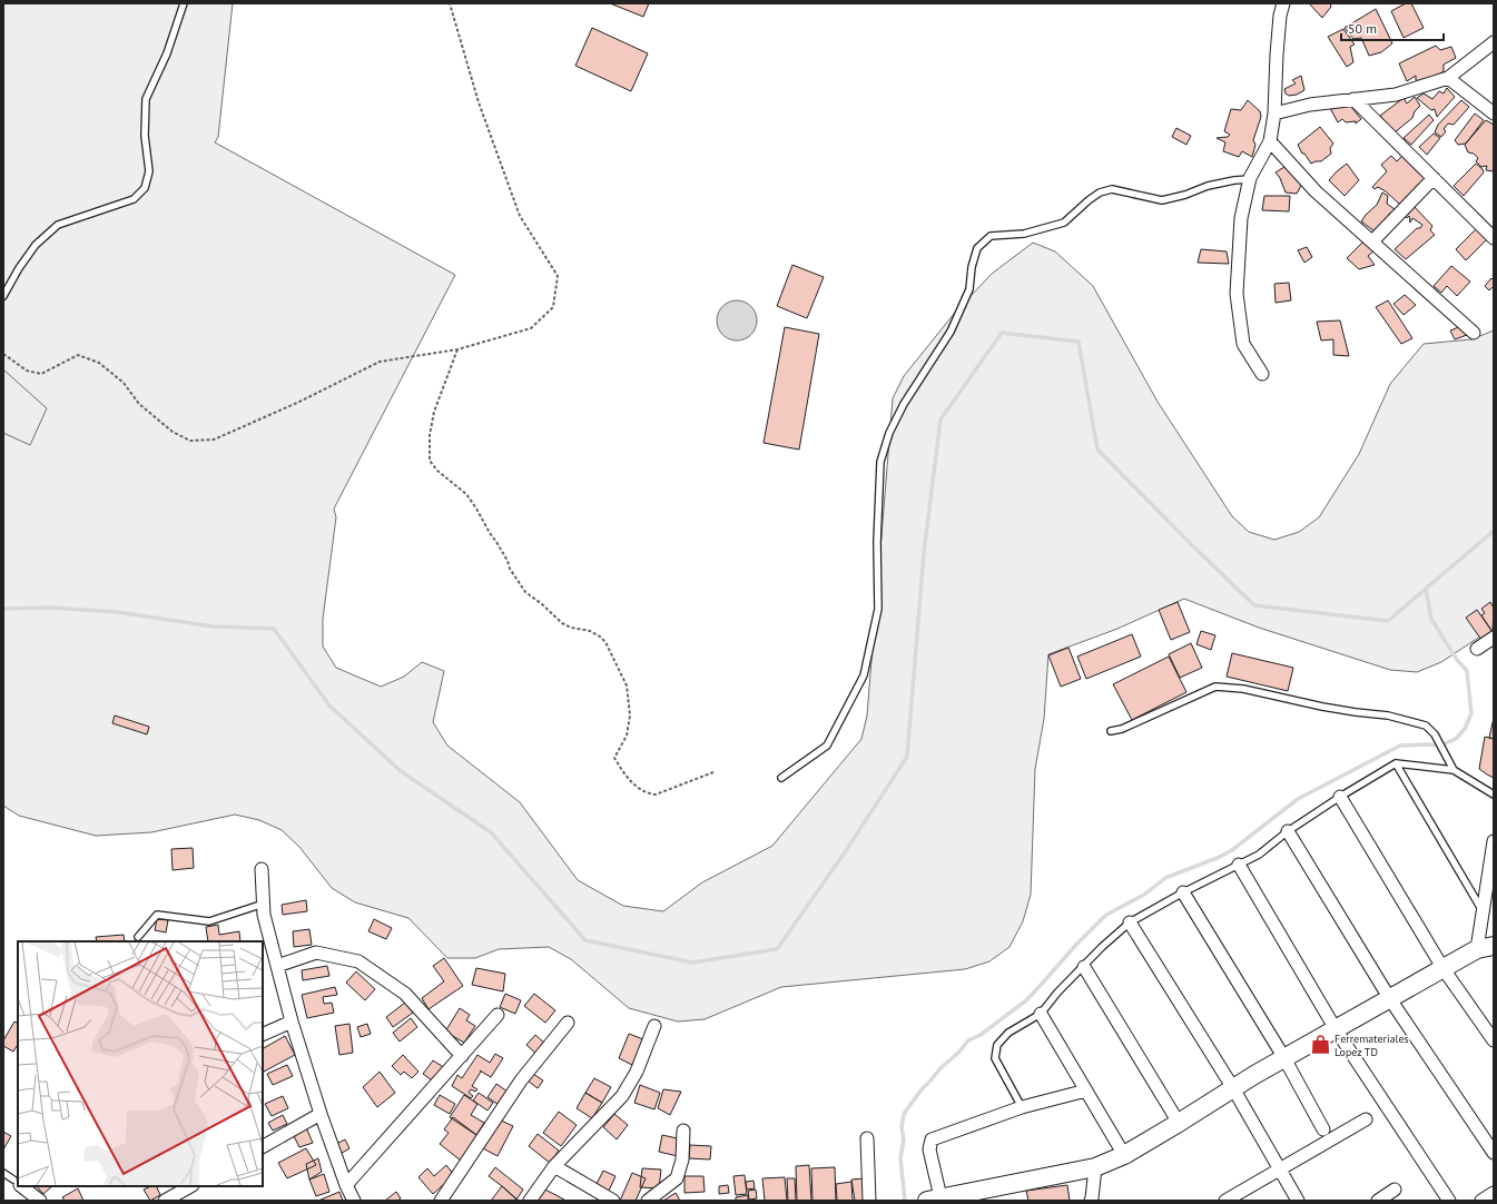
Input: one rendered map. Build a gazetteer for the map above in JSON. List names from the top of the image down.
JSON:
{
  "places": {
    "shop": ["Ferremateriales Lopez TD"]
  },
  "scale_bar": "50 m"
}
